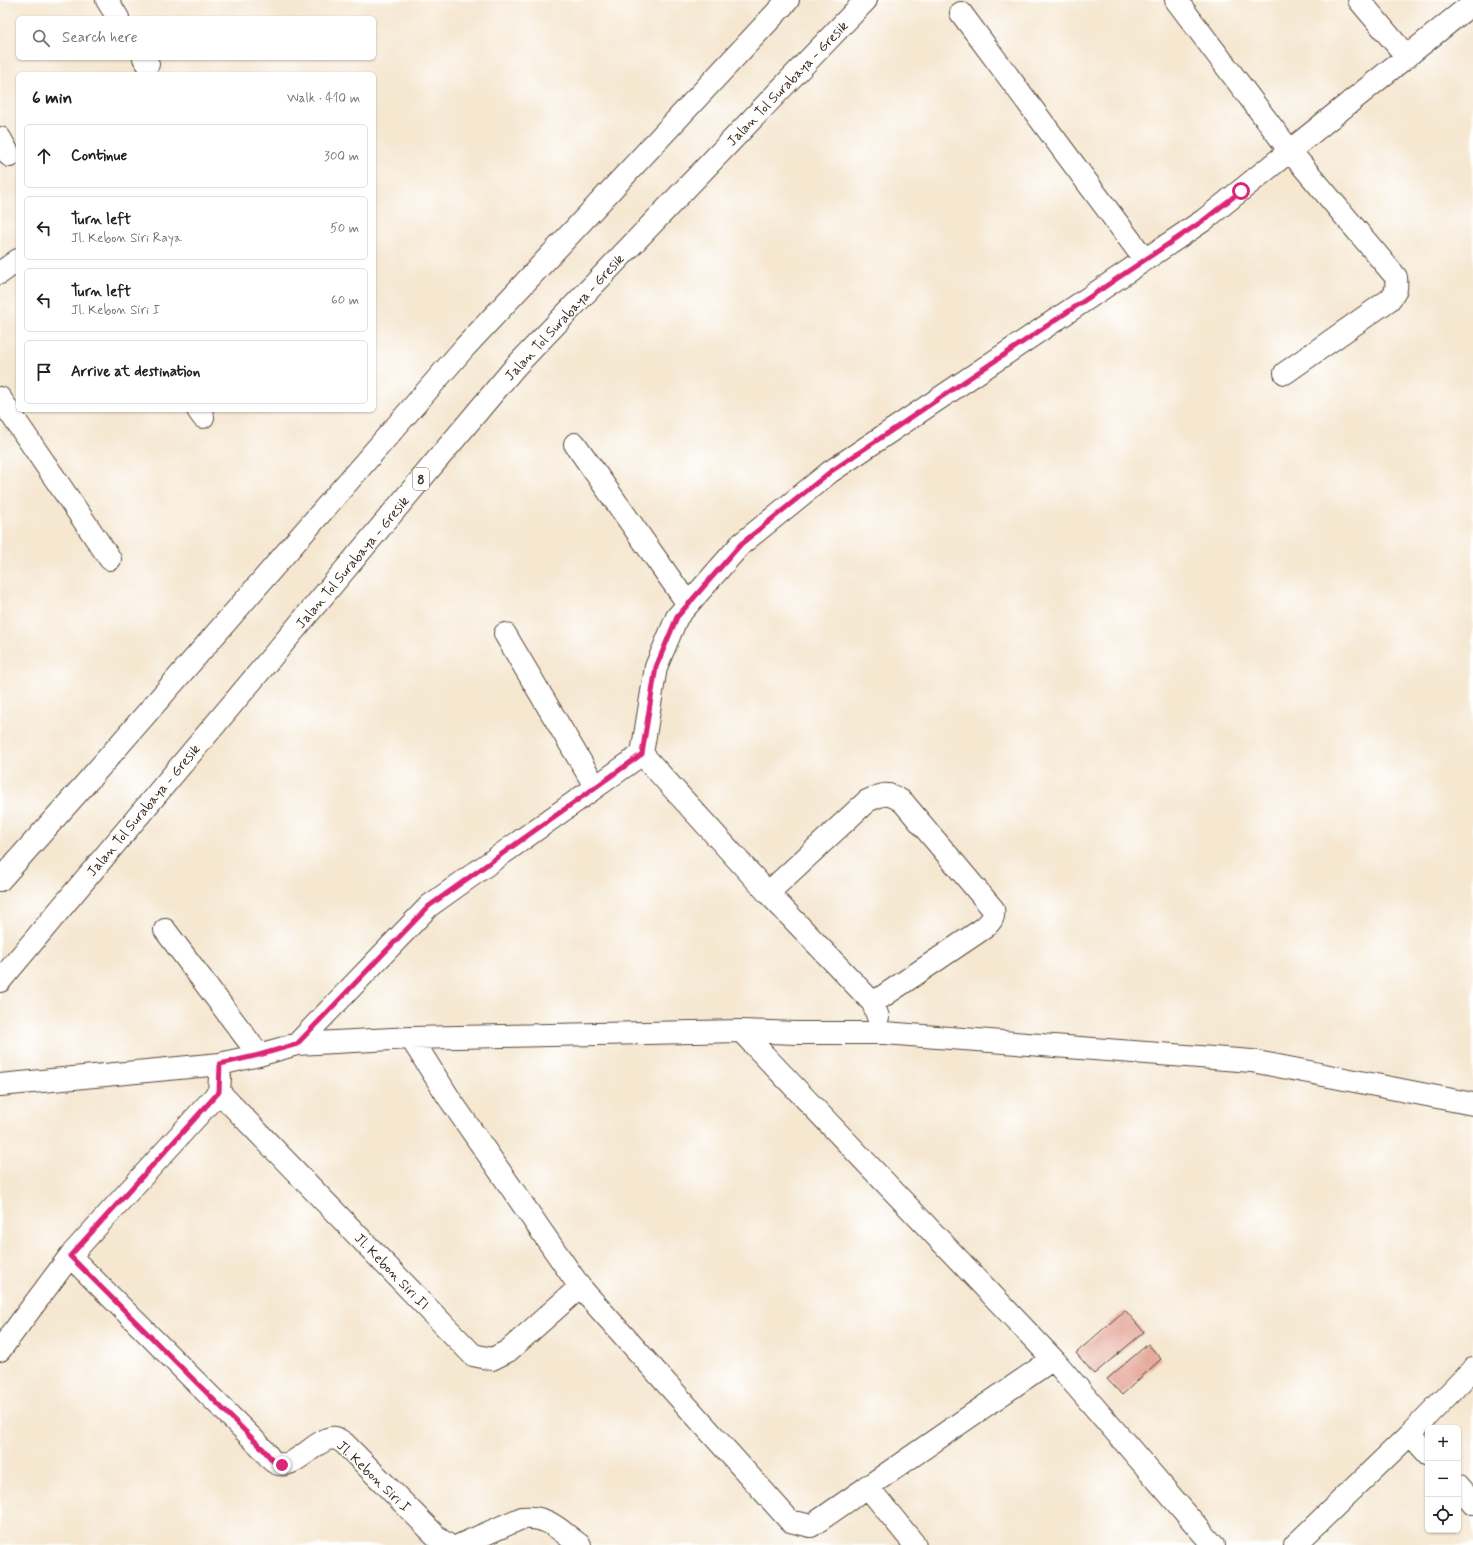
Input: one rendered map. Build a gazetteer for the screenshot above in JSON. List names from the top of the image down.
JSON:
{
  "streets": {
    "main road": [
      "Jalan Tol Surabaya - Gresik",
      "8",
      "Jl. Kebon Siri II",
      "Jl. Kebon Siri I"
    ]
  },
  "page": {
    "search": "Search here",
    "heading": ["6 min", "Walk · 410 m"],
    "list": [
      ["Continue", "300 m"],
      ["Turn left", "Jl. Kebon Siri Raya", "50 m"],
      ["Turn left", "Jl. Kebon Siri I", "60 m"],
      "Arrive at destination"
    ],
    "map_buttons": ["+", "−"]
  }
}
